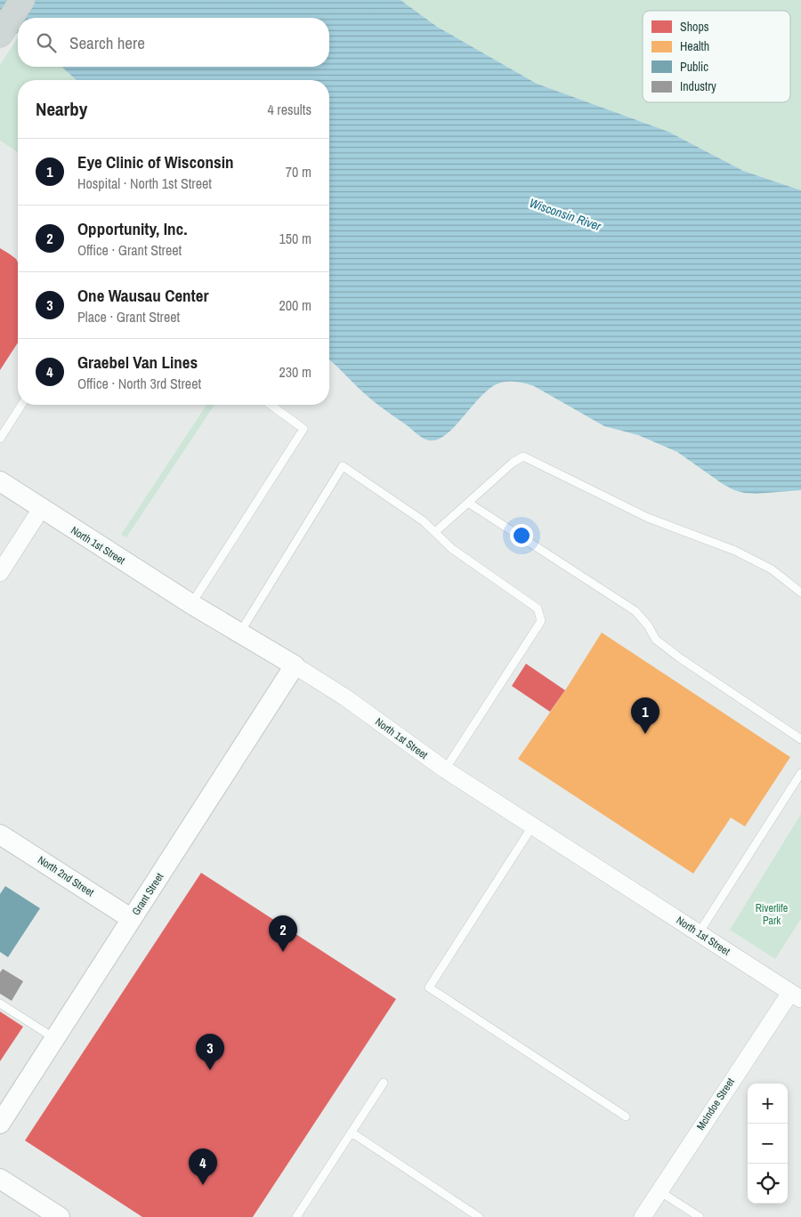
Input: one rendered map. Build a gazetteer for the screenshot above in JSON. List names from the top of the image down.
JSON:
{
  "streets": {
    "street": [
      "North 1st Street",
      "North 2nd Street",
      "Grant Street",
      "McIndoe Street"
    ]
  },
  "crossings": [
    ["North 1st Street", "Grant Street"],
    ["North 1st Street", "McIndoe Street"],
    ["North 2nd Street", "Grant Street"]
  ],
  "water": ["Wisconsin River"],
  "parks": ["Riverlife Park"],
  "legend": [
    "Shops",
    "Health",
    "Public",
    "Industry"
  ],
  "page": {
    "search": "Search here",
    "heading": ["Nearby", "4 results"],
    "list": [
      {
        "mark": "1",
        "name": "Eye Clinic of Wisconsin",
        "note": "Hospital · North 1st Street",
        "value": "70 m"
      },
      {
        "mark": "2",
        "name": "Opportunity, Inc.",
        "note": "Office · Grant Street",
        "value": "150 m"
      },
      {
        "mark": "3",
        "name": "One Wausau Center",
        "note": "Place · Grant Street",
        "value": "200 m"
      },
      {
        "mark": "4",
        "name": "Graebel Van Lines",
        "note": "Office · North 3rd Street",
        "value": "230 m"
      }
    ],
    "pins": [
      "1",
      "2",
      "3",
      "4"
    ],
    "map_buttons": ["+", "−"]
  }
}
